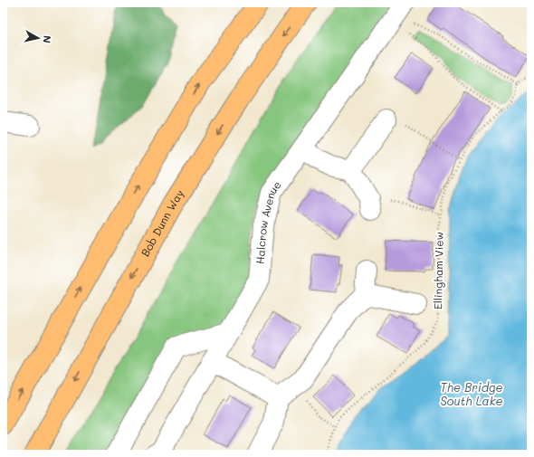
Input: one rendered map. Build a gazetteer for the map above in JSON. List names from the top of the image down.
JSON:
{
  "streets": {
    "main road": ["Bob Dunn Way"],
    "street": ["Halcrow Avenue"],
    "path": ["Ellingham View"]
  },
  "water": ["The Bridge South Lake"],
  "north": "right"
}
